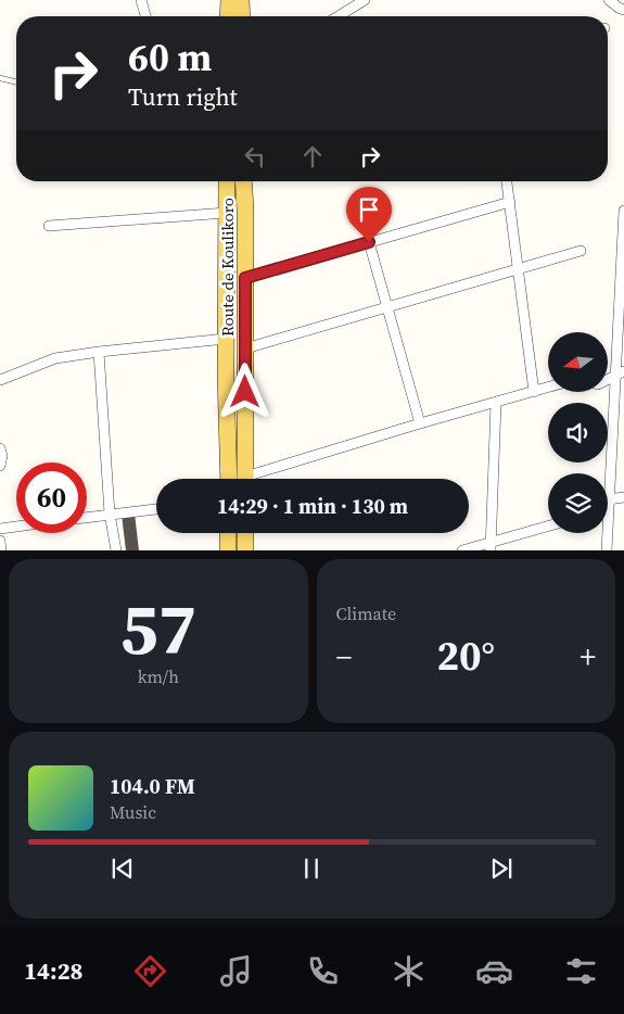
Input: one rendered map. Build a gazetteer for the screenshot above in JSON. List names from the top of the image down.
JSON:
{
  "streets": {
    "main road": ["Route de Koulikoro"]
  },
  "north": "left",
  "page": {
    "turn": ["60 m", "Turn right"],
    "limit": "60",
    "trip": "14:29 · 1 min · 130 m",
    "tile": [
      ["57", "km/h"],
      "Climate"
    ],
    "heat": ["−", "20°", "+"],
    "song": ["104.0 FM", "Music"],
    "tabs": "14:28"
  }
}
